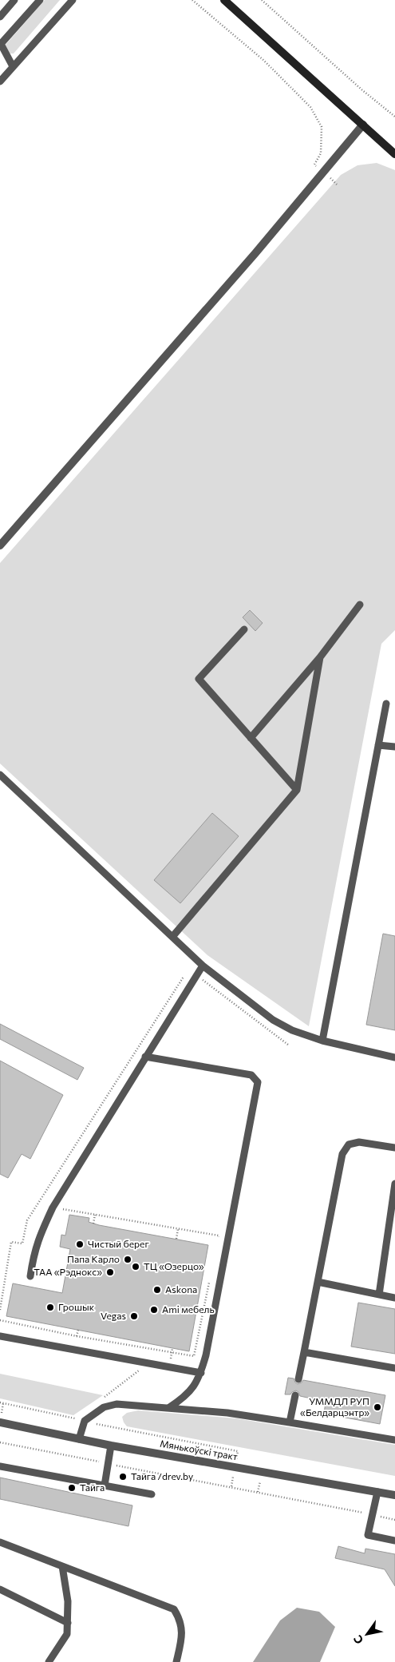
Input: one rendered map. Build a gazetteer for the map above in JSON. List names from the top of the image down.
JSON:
{
  "streets": {
    "street": ["Мянькоўскі тракт"]
  },
  "places": [
    "Чистый берег",
    "Папа Карло",
    "ТЦ «Озерцо»",
    "ТАА «Рэднокс»",
    "Askona",
    "Грошык",
    "Ami мебель",
    "Vegas",
    "УММДЛ РУП «Белдарцэнтр»",
    "Тайга /drev.by",
    "Тайга"
  ],
  "north": "bottom left"
}
